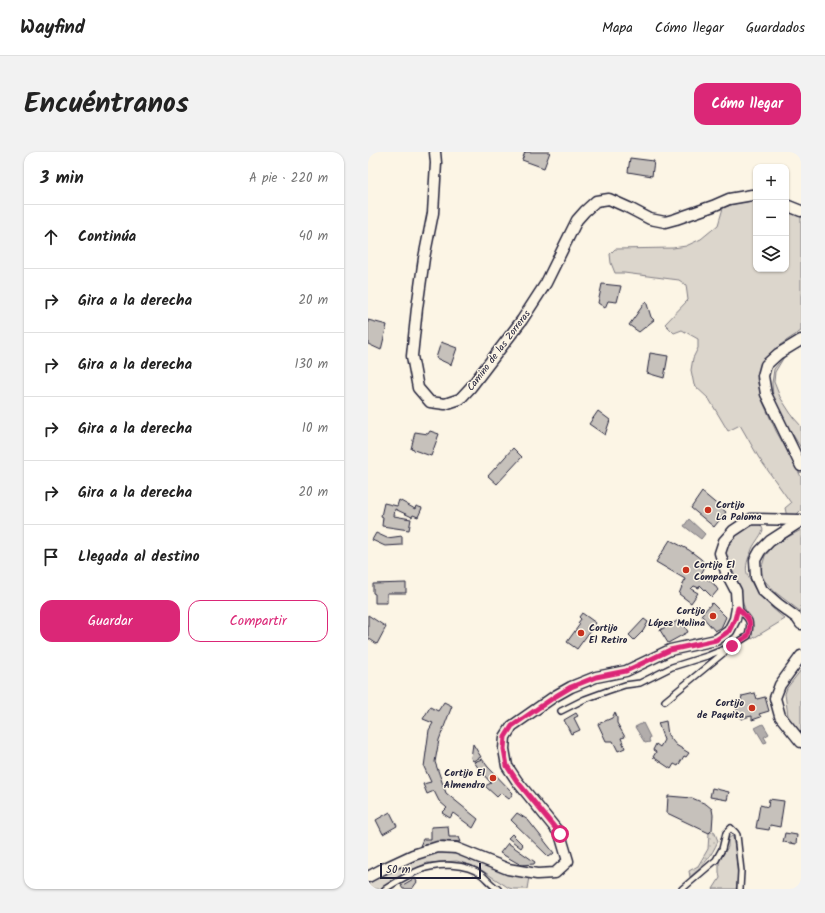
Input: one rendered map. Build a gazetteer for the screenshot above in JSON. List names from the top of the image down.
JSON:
{
  "streets": {
    "street": ["Camino de las Zorreras"]
  },
  "places": [
    "Cortijo La Paloma",
    "Cortijo El Compadre",
    "Cortijo López Molina",
    "Cortijo El Retiro",
    "Cortijo de Paquita",
    "Cortijo El Almendro"
  ],
  "scale_bar": "50 m",
  "page": {
    "header": "Wayfind",
    "nav": ["Mapa", "Cómo llegar", "Guardados"],
    "title": "Encuéntranos",
    "buttons": [
      "Cómo llegar",
      ["Guardar", "Compartir"]
    ],
    "heading": ["3 min", "A pie · 220 m"],
    "map_buttons": ["+", "−"],
    "list": [
      ["Continúa", "40 m"],
      ["Gira a la derecha", "20 m"],
      ["Gira a la derecha", "130 m"],
      ["Gira a la derecha", "10 m"],
      ["Gira a la derecha", "20 m"],
      "Llegada al destino"
    ],
    "scale": "50 m"
  }
}
